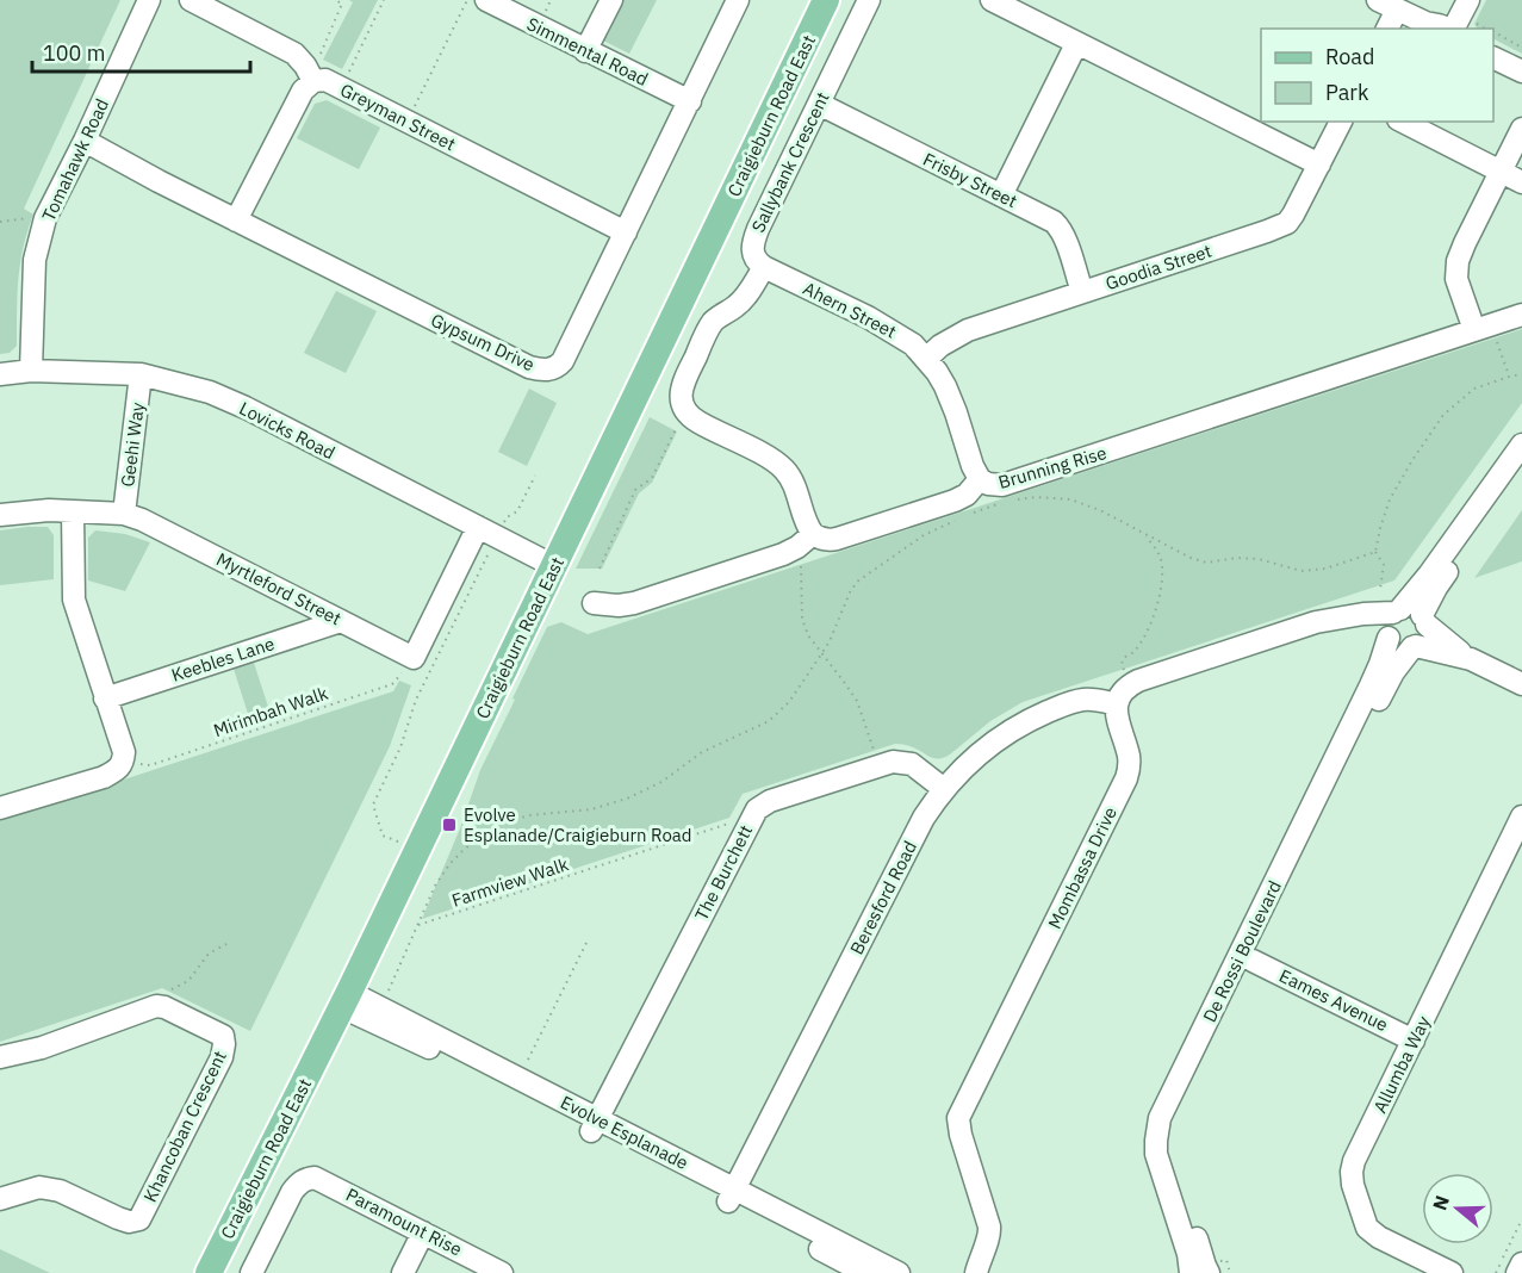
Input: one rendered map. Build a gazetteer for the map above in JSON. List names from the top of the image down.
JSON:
{
  "streets": {
    "main road": ["Craigieburn Road East"],
    "street": [
      "Simmental Road",
      "Greyman Street",
      "Tomahawk Road",
      "Sallybank Crescent",
      "Frisby Street",
      "Goodia Street",
      "Ahern Street",
      "Gypsum Drive",
      "Lovicks Road",
      "Geehi Way",
      "Brunning Rise",
      "Myrtleford Street",
      "Keebles Lane",
      "Mombassa Drive",
      "The Burchett",
      "Beresford Road",
      "De Rossi Boulevard",
      "Eames Avenue",
      "Allumba Way",
      "Khancoban Crescent",
      "Evolve Esplanade",
      "Paramount Rise"
    ],
    "path": ["Mirimbah Walk", "Farmview Walk"]
  },
  "crossings": [
    ["Simmental Road", "Gypsum Drive"],
    ["Craigieburn Road East", "Lovicks Road"],
    ["Craigieburn Road East", "Evolve Esplanade"],
    ["Greyman Street", "Gypsum Drive"],
    ["Tomahawk Road", "Gypsum Drive"],
    ["Tomahawk Road", "Lovicks Road"],
    ["Sallybank Crescent", "Frisby Street"],
    ["Sallybank Crescent", "Ahern Street"],
    ["Frisby Street", "Goodia Street"],
    ["Goodia Street", "Ahern Street"],
    ["Ahern Street", "Brunning Rise"],
    ["Lovicks Road", "Geehi Way"],
    ["Geehi Way", "Myrtleford Street"],
    ["Myrtleford Street", "Keebles Lane"],
    ["Myrtleford Street", "Mirimbah Walk"],
    ["Mombassa Drive", "Beresford Road"],
    ["The Burchett", "Beresford Road"],
    ["The Burchett", "Evolve Esplanade"],
    ["Beresford Road", "Evolve Esplanade"],
    ["De Rossi Boulevard", "Eames Avenue"],
    ["Eames Avenue", "Allumba Way"]
  ],
  "places": {
    "transit": ["Evolve Esplanade/Craigieburn Road"]
  },
  "legend": ["Road", "Park"],
  "scale_bar": "100 m",
  "north": "left"
}
